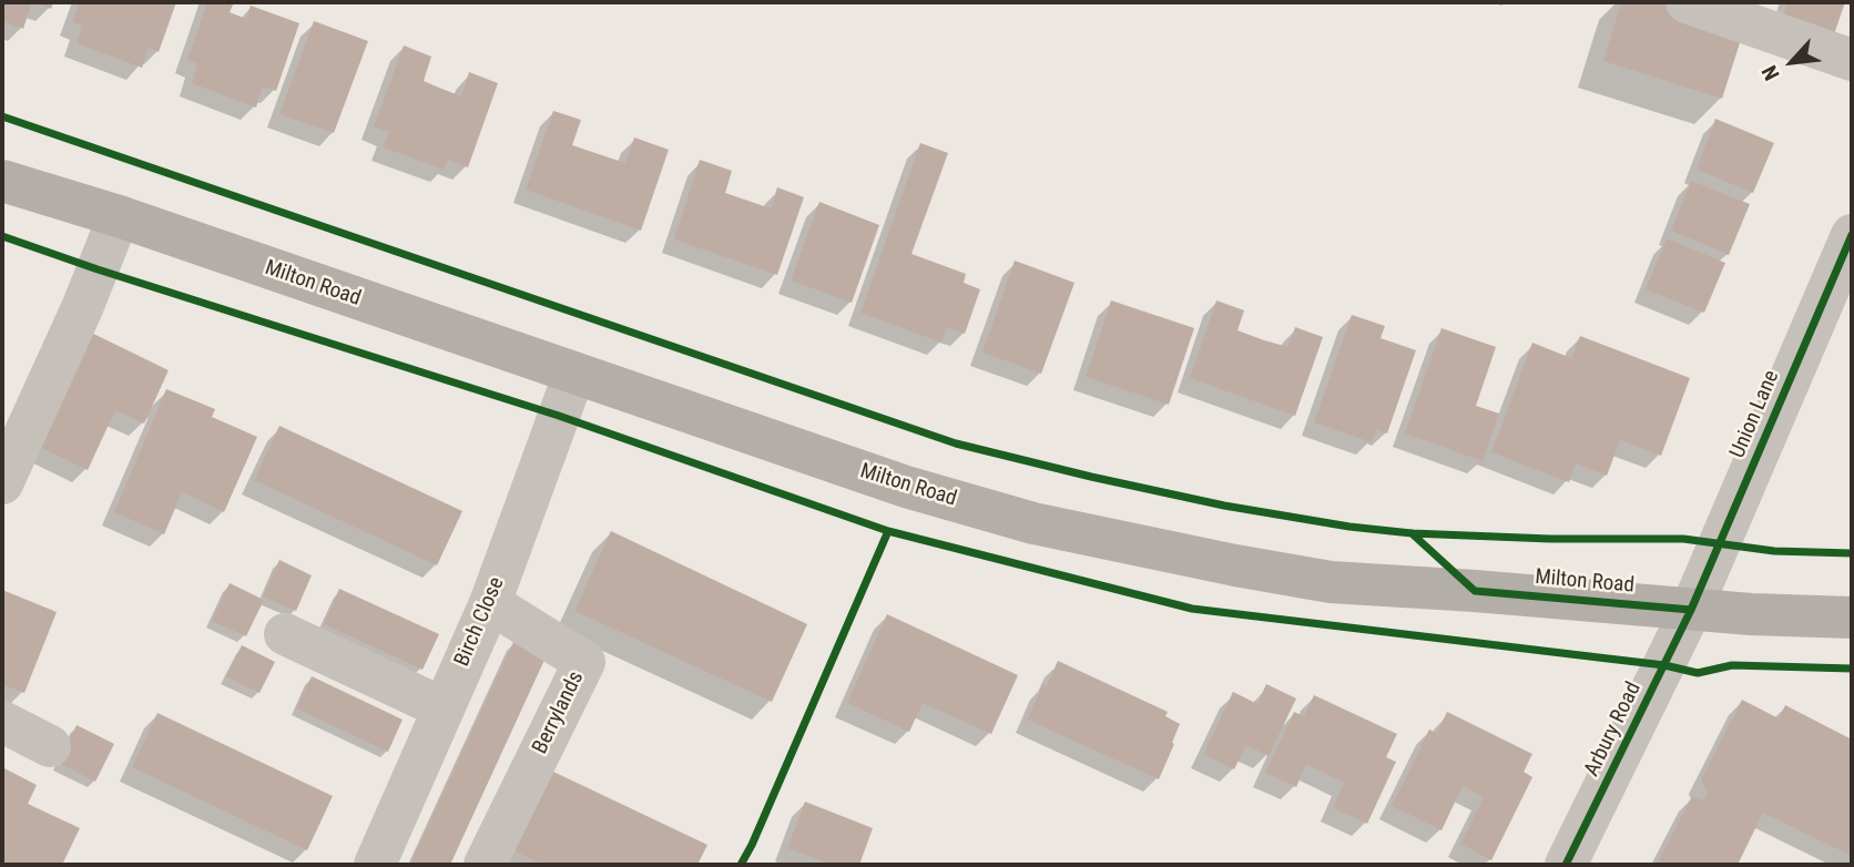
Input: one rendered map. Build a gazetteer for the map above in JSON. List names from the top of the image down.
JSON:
{
  "streets": {
    "main road": ["Milton Road"],
    "street": [
      "Union Lane",
      "Birch Close",
      "Berrylands",
      "Arbury Road"
    ]
  },
  "crossings": [
    ["Milton Road", "Union Lane"],
    ["Milton Road", "Birch Close"],
    ["Milton Road", "Arbury Road"],
    ["Union Lane", "Arbury Road"],
    ["Birch Close", "Berrylands"]
  ],
  "north": "bottom left"
}
